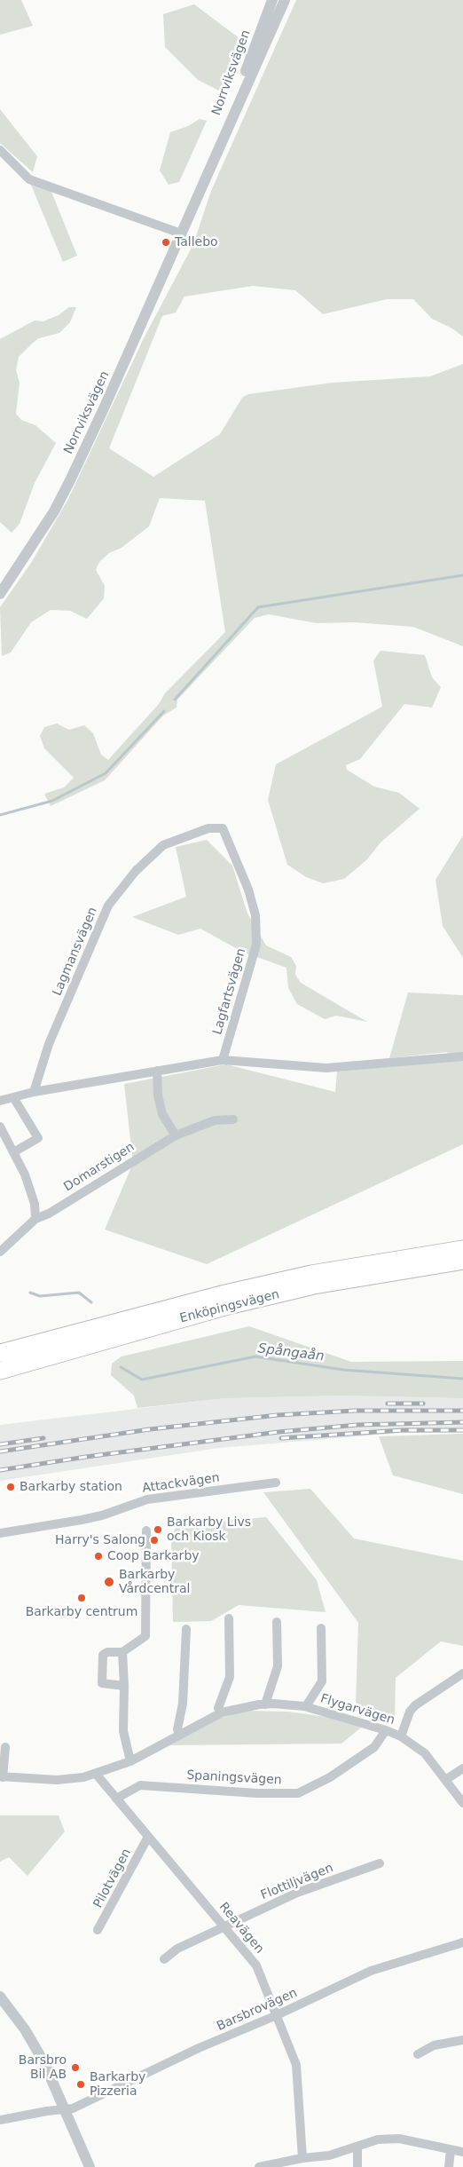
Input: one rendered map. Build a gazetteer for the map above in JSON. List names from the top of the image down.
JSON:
{
  "streets": {
    "highway": ["Enköpingsvägen"],
    "street": [
      "Norrviksvägen",
      "Lagmansvägen",
      "Lagfartsvägen",
      "Domarstigen",
      "Attackvägen",
      "Flygarvägen",
      "Spaningsvägen",
      "Pilotvägen",
      "Flottiljvägen",
      "Reavägen",
      "Barsbrovägen"
    ]
  },
  "crossings": [
    ["Lagmansvägen", "Lagfartsvägen"],
    ["Flygarvägen", "Spaningsvägen"],
    ["Flygarvägen", "Reavägen"],
    ["Spaningsvägen", "Reavägen"],
    ["Pilotvägen", "Reavägen"],
    ["Flottiljvägen", "Reavägen"],
    ["Reavägen", "Barsbrovägen"]
  ],
  "water": ["Spångaån"],
  "places": [
    "Tallebo",
    "Barkarby station",
    "Barkarby Livs och Kiosk",
    "Harry's Salong",
    "Coop Barkarby",
    "Barkarby Vårdcentral",
    "Barkarby centrum",
    "Barsbro Bil AB",
    "Barkarby Pizzeria"
  ]
}
